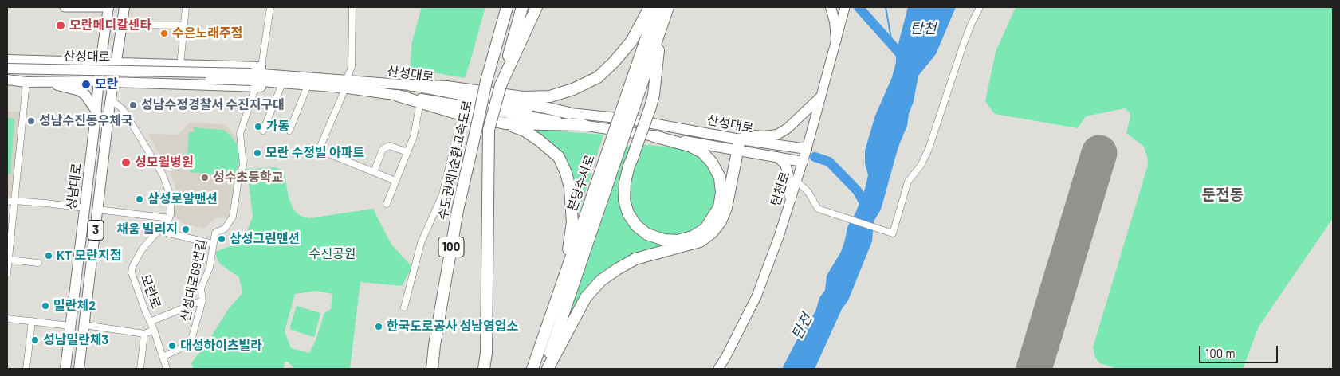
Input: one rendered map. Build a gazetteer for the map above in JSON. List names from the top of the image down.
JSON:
{
  "streets": {
    "highway": ["수도권제1순환고속도로", "분당수서로", "100"],
    "main road": [
      "산성대로",
      "성남대로",
      "탄천로",
      "3"
    ],
    "street": ["산성대로69번길", "모란로"]
  },
  "crossings": [
    ["산성대로", "탄천로"],
    ["산성대로", "산성대로69번길"],
    ["산성대로69번길", "모란로"]
  ],
  "districts": ["둔전동"],
  "water": ["탄천"],
  "parks": ["수진공원"],
  "places": [
    "모란메디칼센타",
    "수은노래주점",
    "모란",
    "성남수정경찰서 수진지구대",
    "성남수진동우체국",
    "가동",
    "모란 수정빌 아파트",
    "성모윌병원",
    "성수초등학교",
    "삼성로얄맨션",
    "채움 빌리지",
    "삼성그린맨션",
    "KT 모란지점",
    "밀란체2",
    "한국도로공사 성남영업소",
    "성남밀란체3",
    "대성하이츠빌라"
  ],
  "scale_bar": "100 m"
}
